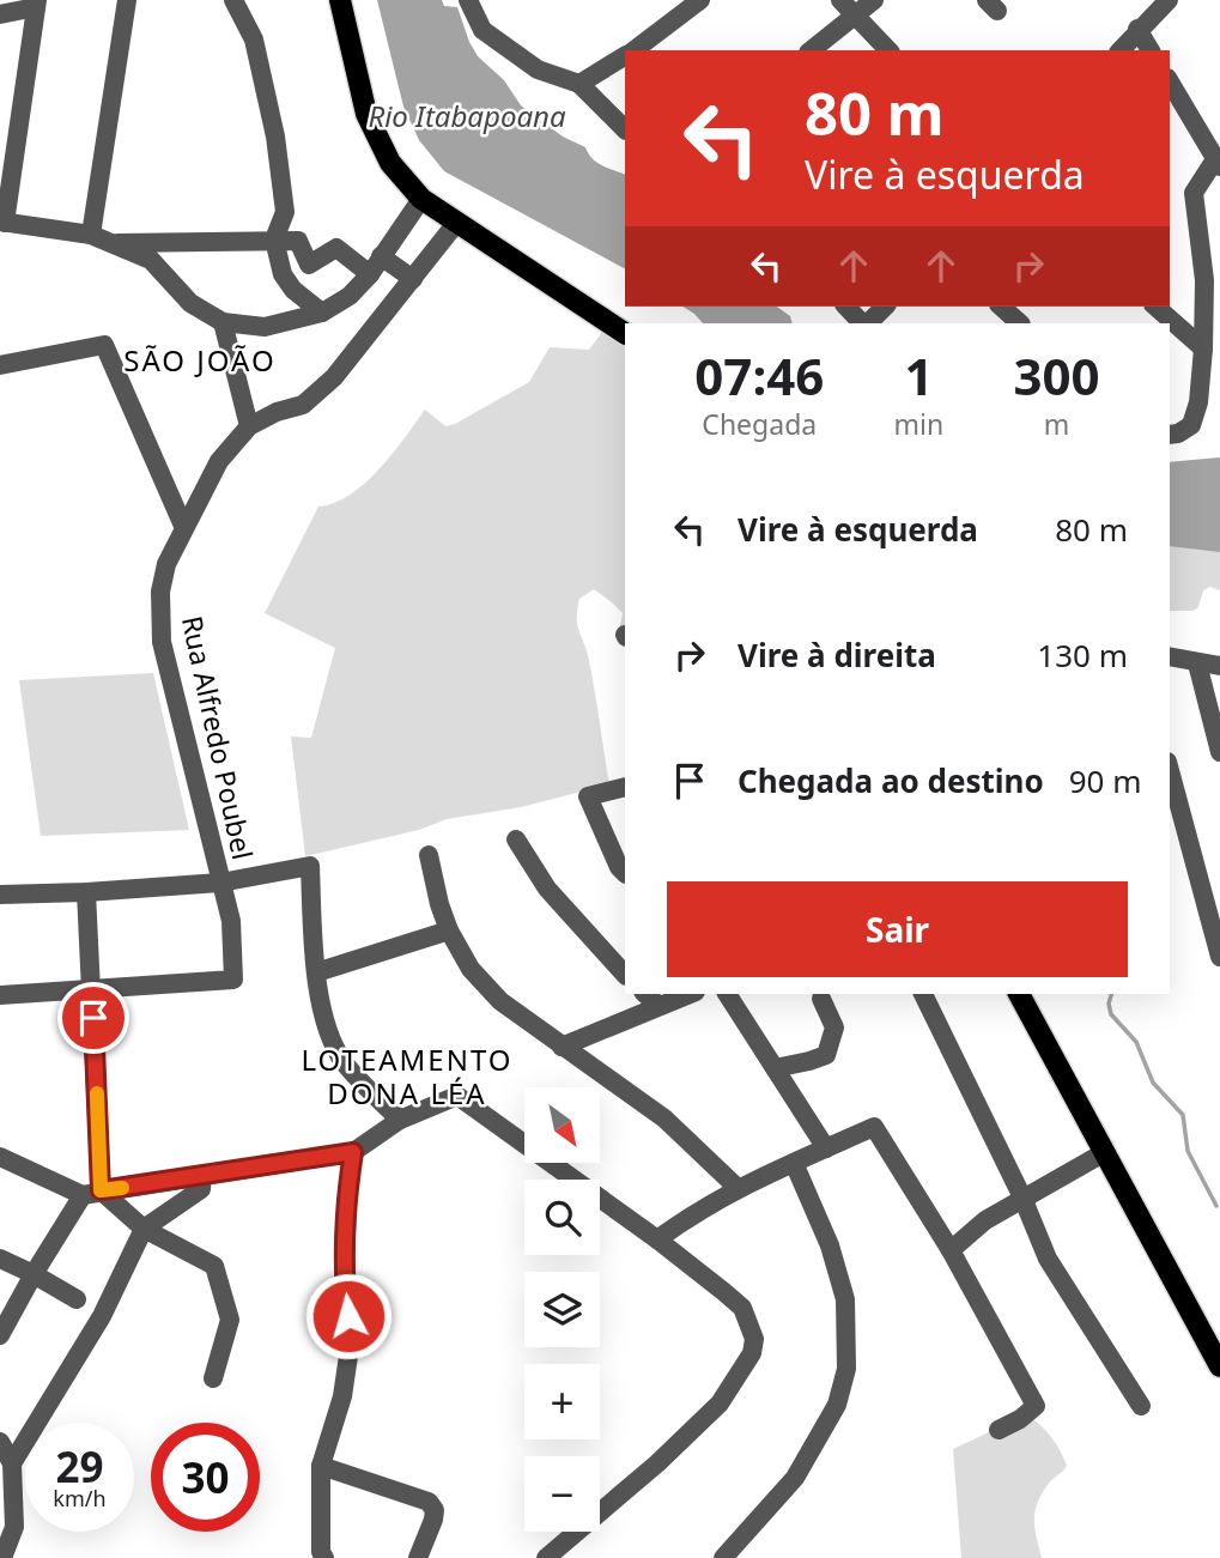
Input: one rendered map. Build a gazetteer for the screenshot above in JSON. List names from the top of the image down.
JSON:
{
  "streets": {
    "street": ["Rua Alfredo Poubel"]
  },
  "districts": ["SÃO JOÃO", "LOTEAMENTO DONA LÉA"],
  "water": ["Rio Itabapoana"],
  "north": "bottom right",
  "page": {
    "turn": ["80 m", "Vire à esquerda"],
    "eta": [
      "07:46",
      "Chegada",
      "1",
      "min",
      "300",
      "m"
    ],
    "list": [
      {
        "name": "Vire à esquerda",
        "value": "80 m"
      },
      {
        "name": "Vire à direita",
        "value": "130 m"
      },
      {
        "name": "Chegada ao destino",
        "value": "90 m"
      }
    ],
    "buttons": "Sair",
    "map_buttons": ["+", "−"],
    "speed": "29 km/h",
    "limit": "30"
  }
}
